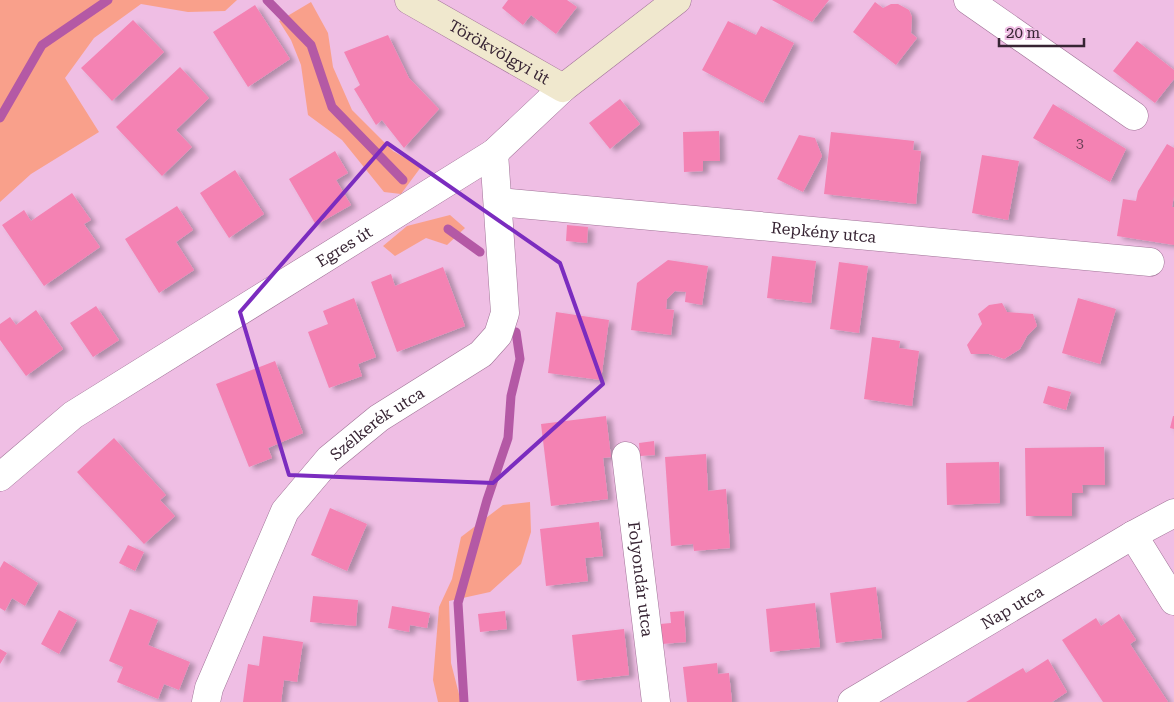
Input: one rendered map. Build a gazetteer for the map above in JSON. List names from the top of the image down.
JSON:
{
  "streets": {
    "street": [
      "Törökvölgyi út",
      "Repkény utca",
      "Egres út",
      "Szélkerék utca",
      "Folyondár utca",
      "Nap utca"
    ]
  },
  "crossings": [
    ["Törökvölgyi út", "Egres út"],
    ["Repkény utca", "Szélkerék utca"],
    ["Egres út", "Szélkerék utca"]
  ],
  "house_numbers": ["3"],
  "scale_bar": "20 m"
}
